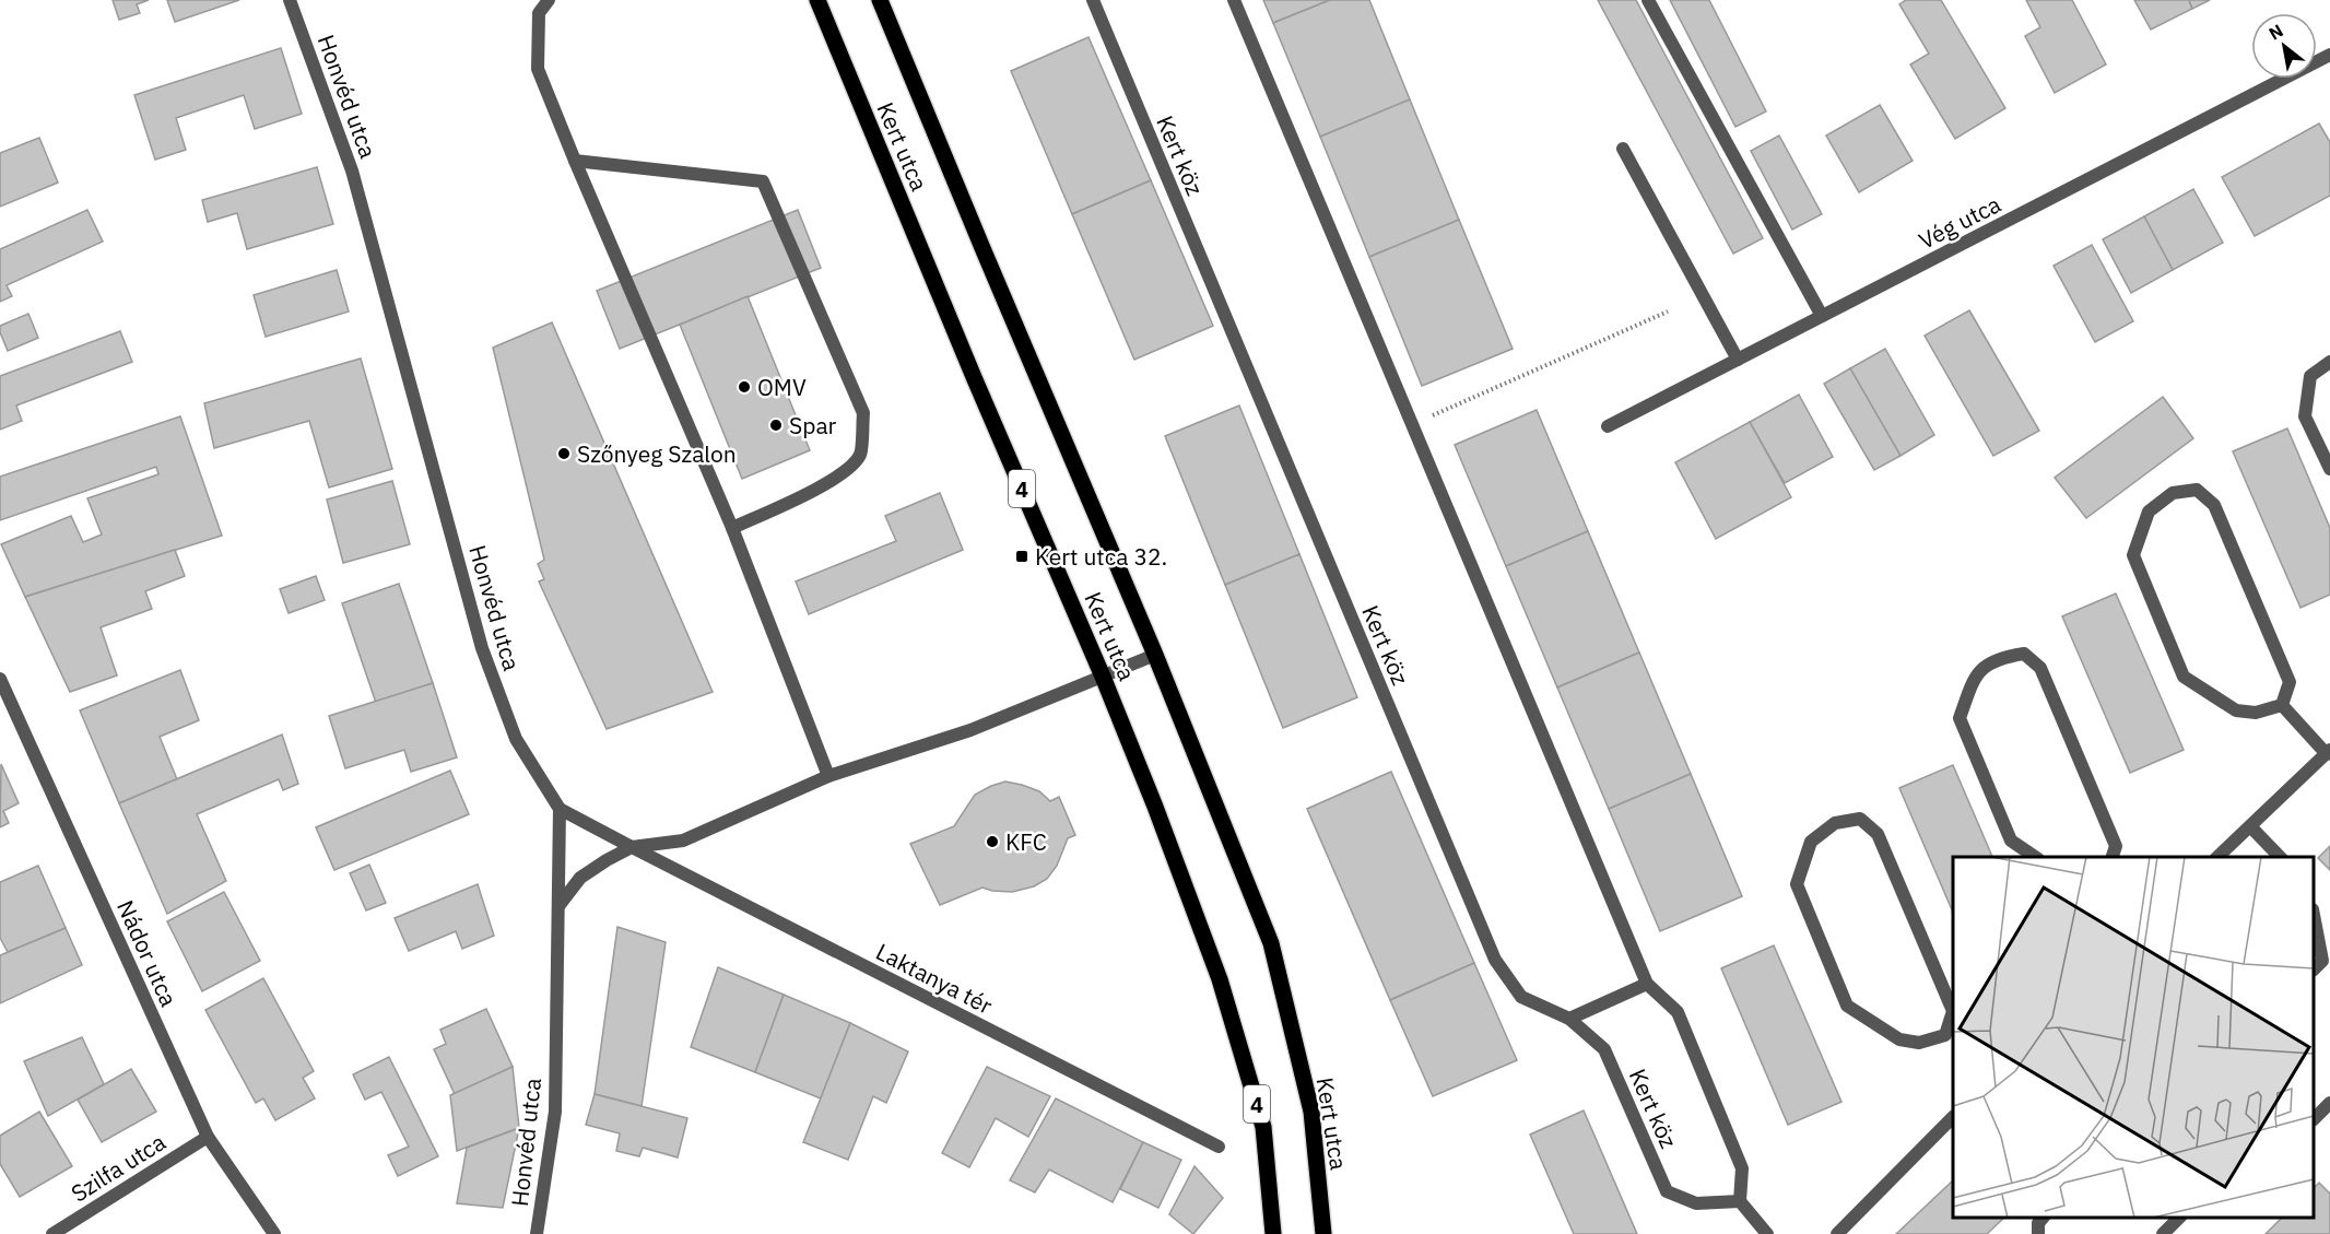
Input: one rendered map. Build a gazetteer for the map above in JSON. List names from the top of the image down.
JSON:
{
  "streets": {
    "main road": ["Kert utca", "4"],
    "street": [
      "Honvéd utca",
      "Kert köz",
      "Vég utca",
      "Nádor utca",
      "Laktanya tér",
      "Szilfa utca"
    ]
  },
  "crossings": [
    ["Honvéd utca", "Laktanya tér"],
    ["Nádor utca", "Szilfa utca"]
  ],
  "places": {
    "other": [
      "OMV",
      "Spar",
      "Szőnyeg Szalon",
      "KFC"
    ],
    "transit": ["Kert utca 32."]
  },
  "north": "top left"
}
